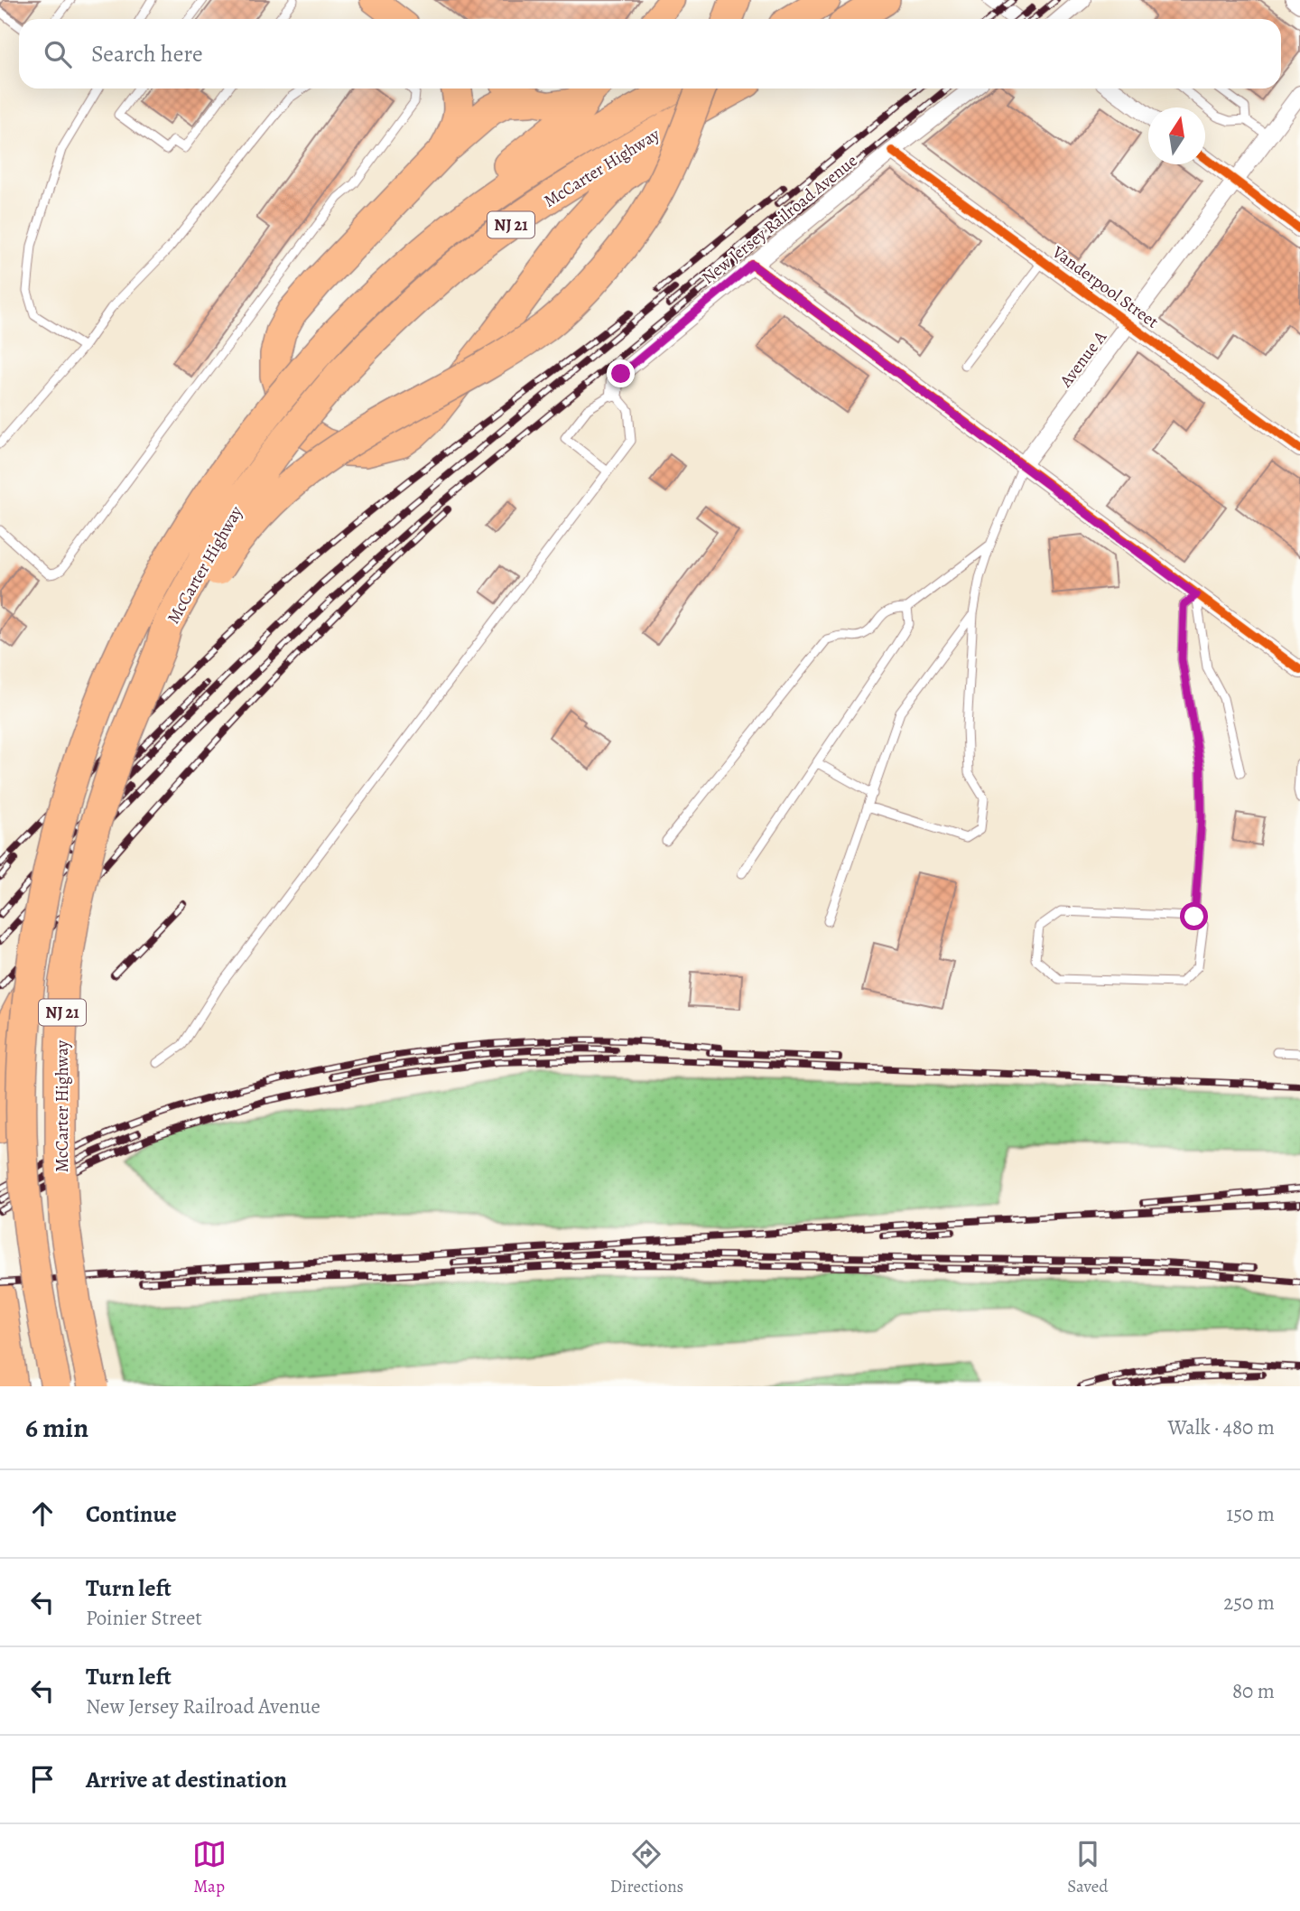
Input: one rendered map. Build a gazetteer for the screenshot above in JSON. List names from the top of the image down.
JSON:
{
  "streets": {
    "highway": ["McCarter Highway", "NJ 21"],
    "street": ["New Jersey Railroad Avenue", "Vanderpool Street", "Avenue A"]
  },
  "crossings": [
    ["New Jersey Railroad Avenue", "Vanderpool Street"],
    ["Vanderpool Street", "Avenue A"]
  ],
  "north": "top",
  "page": {
    "search": "Search here",
    "heading": ["6 min", "Walk · 480 m"],
    "list": [
      ["Continue", "150 m"],
      ["Turn left", "Poinier Street", "250 m"],
      ["Turn left", "New Jersey Railroad Avenue", "80 m"],
      "Arrive at destination"
    ],
    "nav": ["Map", "Directions", "Saved"]
  }
}
